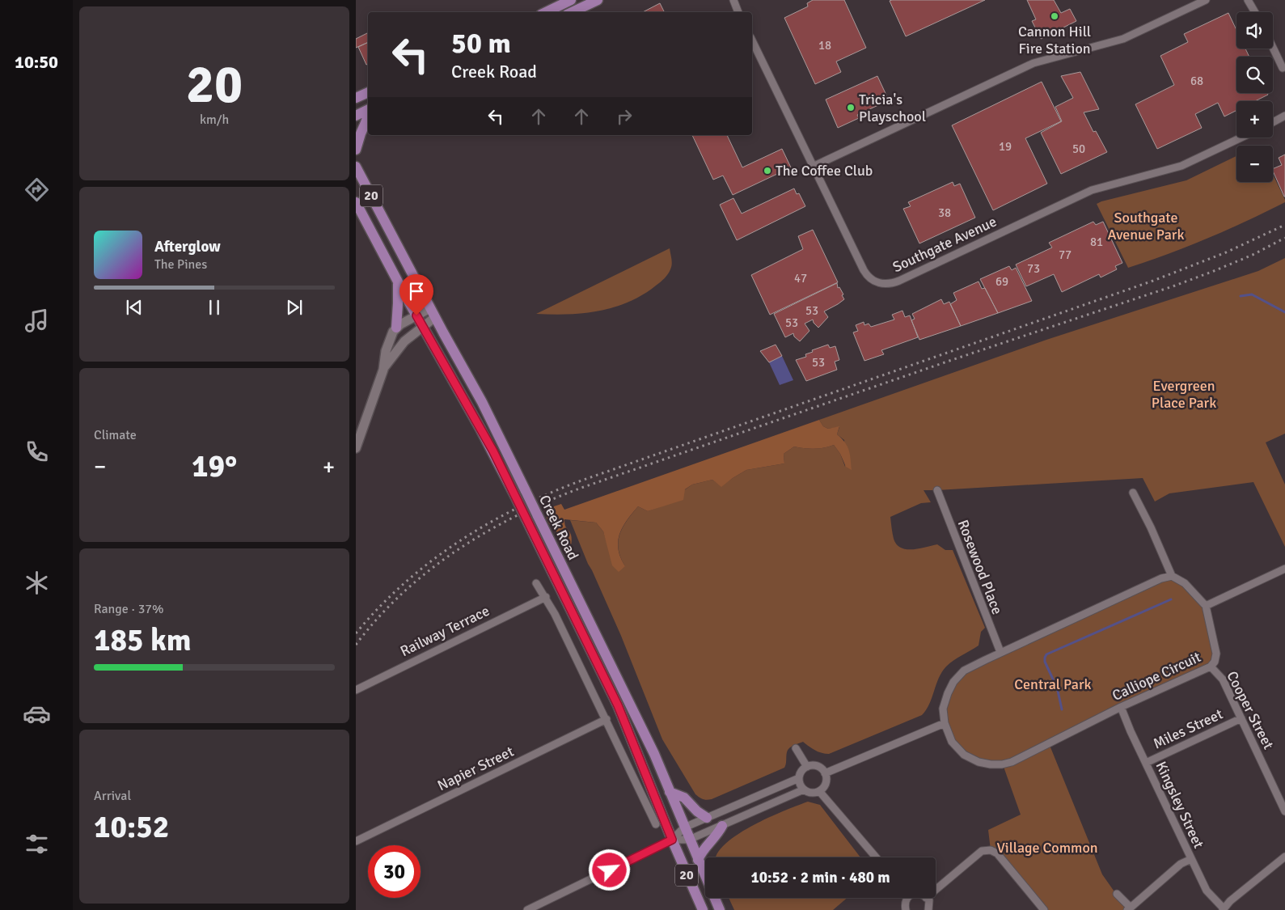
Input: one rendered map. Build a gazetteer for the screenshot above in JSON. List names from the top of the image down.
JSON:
{
  "streets": {
    "main road": ["20", "Creek Road"],
    "street": [
      "Southgate Avenue",
      "Rosewood Place",
      "Railway Terrace",
      "Calliope Circuit",
      "Cooper Street",
      "Miles Street",
      "Napier Street",
      "Kingsley Street"
    ]
  },
  "crossings": [
    ["Rosewood Place", "Calliope Circuit"],
    ["Calliope Circuit", "Cooper Street"],
    ["Calliope Circuit", "Kingsley Street"],
    ["Cooper Street", "Miles Street"],
    ["Miles Street", "Kingsley Street"]
  ],
  "parks": [
    "Southgate Avenue Park",
    "Evergreen Place Park",
    "Central Park",
    "Village Common"
  ],
  "places": ["Cannon Hill Fire Station", "Tricia's Playschool", "The Coffee Club"],
  "house_numbers": [
    "18",
    "68",
    "19",
    "50",
    "38",
    "81",
    "77",
    "73",
    "47",
    "69",
    "53",
    "53",
    "53"
  ],
  "page": {
    "tabs": "10:50",
    "tile": [
      ["20", "km/h"],
      "Climate",
      ["Range · 37%", "185 km"],
      ["Arrival", "10:52"]
    ],
    "map_buttons": ["+", "−"],
    "turn": ["50 m", "Creek Road"],
    "song": ["Afterglow", "The Pines"],
    "heat": ["−", "19°", "+"],
    "limit": "30",
    "trip": "10:52 · 2 min · 480 m"
  }
}
